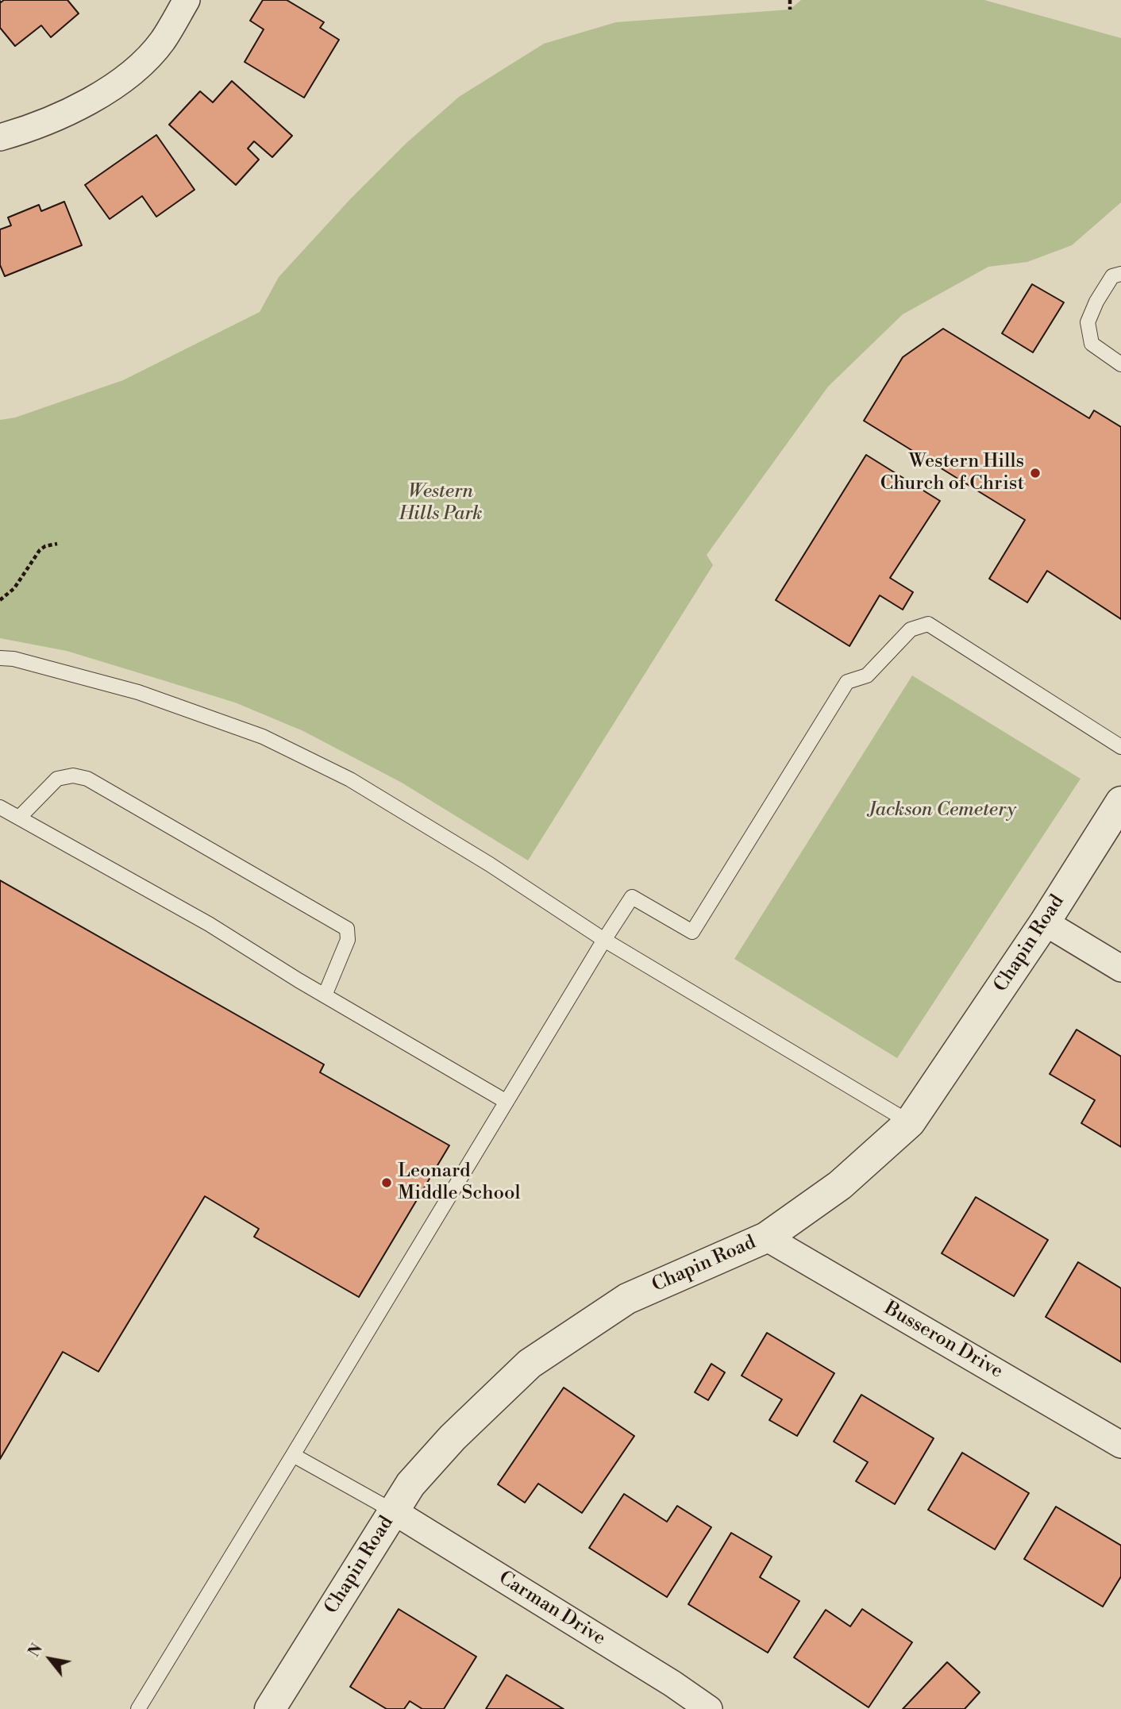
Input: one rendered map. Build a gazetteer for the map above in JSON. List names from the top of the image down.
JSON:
{
  "streets": {
    "street": ["Chapin Road", "Busseron Drive", "Carman Drive"]
  },
  "crossings": [
    ["Chapin Road", "Busseron Drive"],
    ["Chapin Road", "Carman Drive"]
  ],
  "parks": ["Western Hills Park", "Jackson Cemetery"],
  "places": ["Western Hills Church of Christ", "Leonard Middle School"],
  "north": "top left"
}
